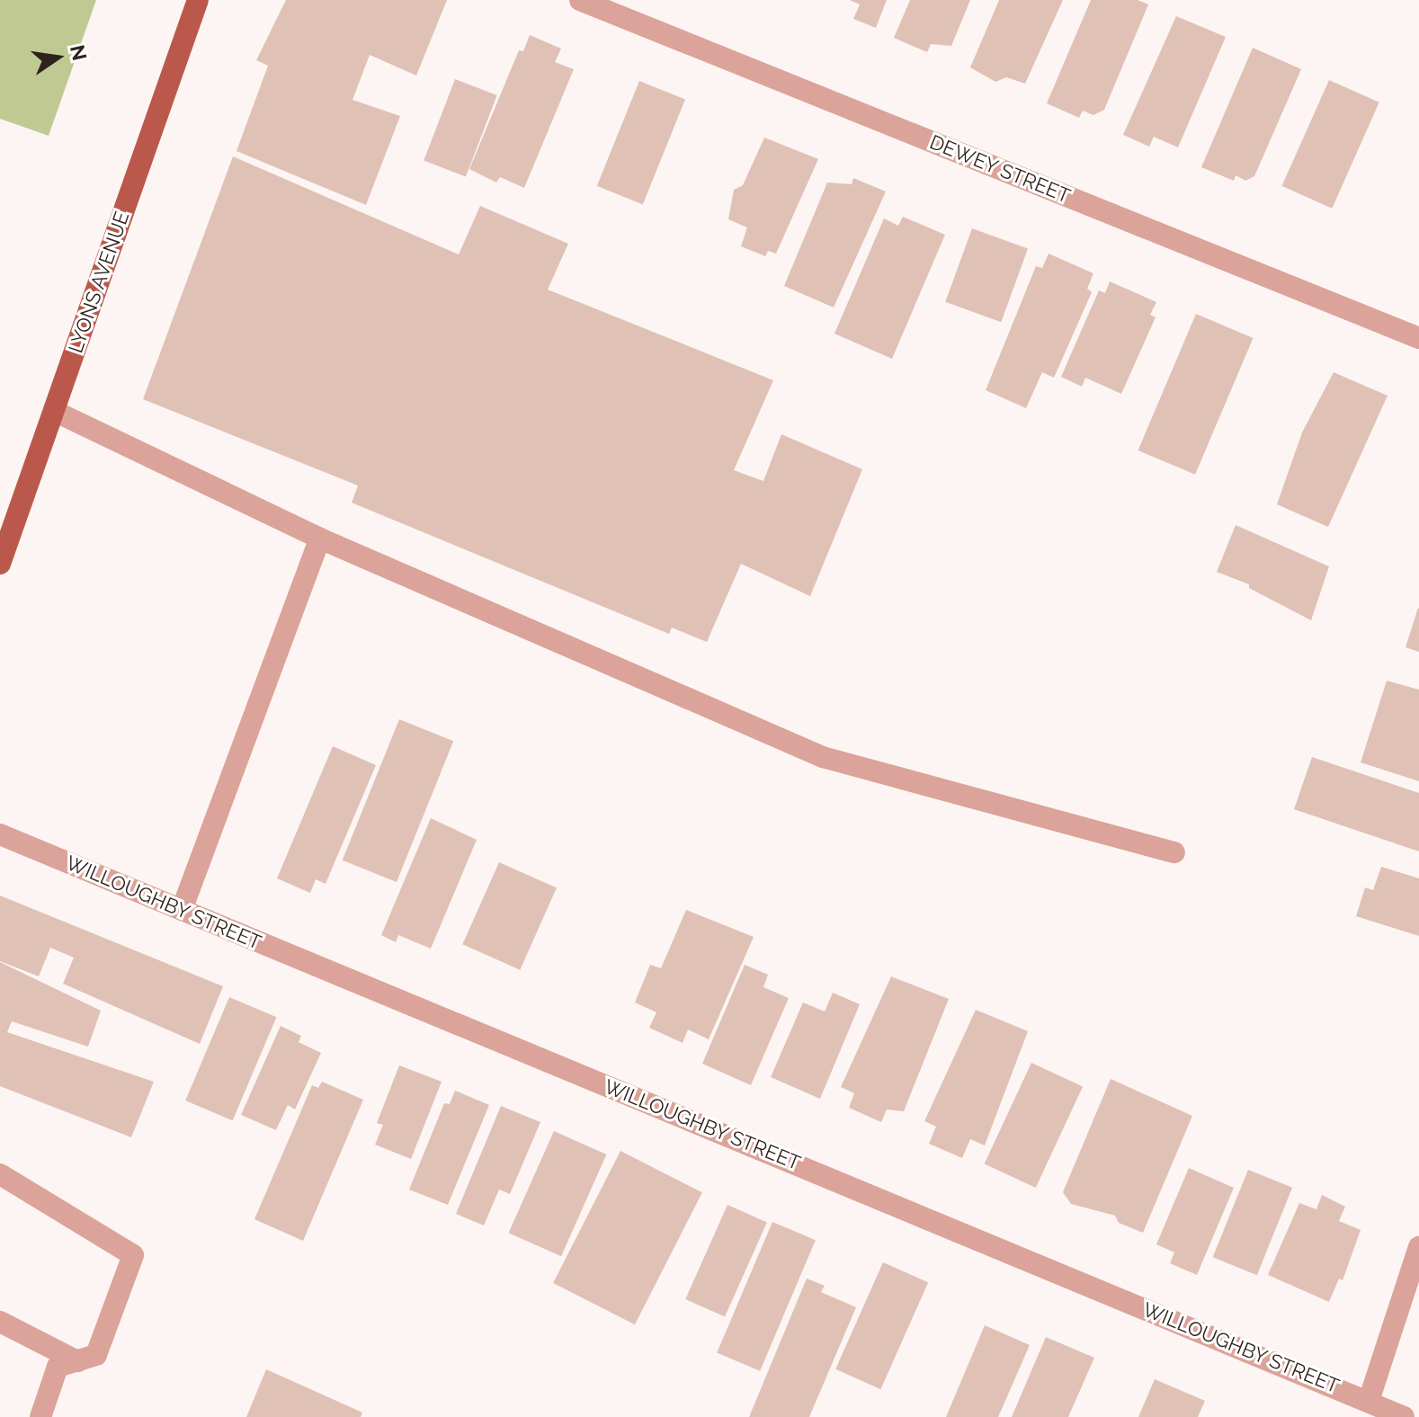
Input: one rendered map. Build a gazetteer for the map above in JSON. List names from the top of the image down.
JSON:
{
  "streets": {
    "main road": ["LYONS AVENUE"],
    "street": ["DEWEY STREET", "WILLOUGHBY STREET"]
  },
  "north": "right"
}
